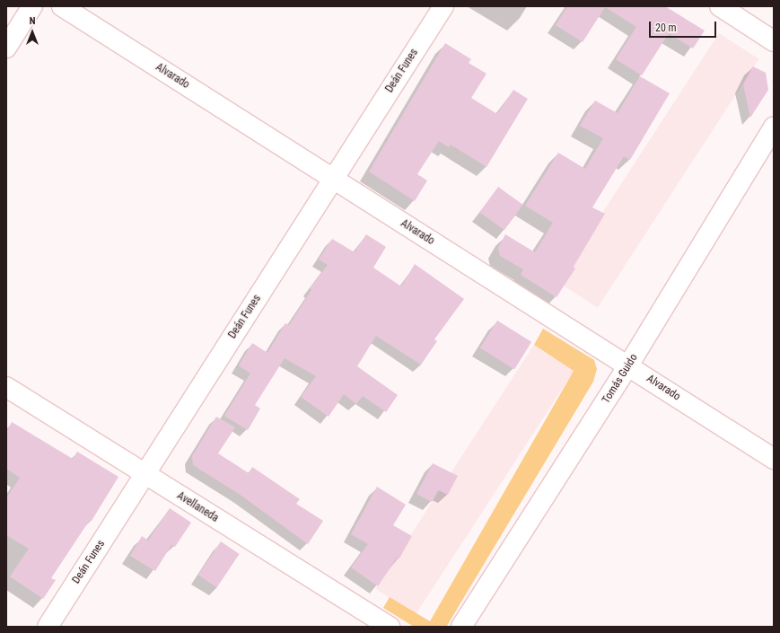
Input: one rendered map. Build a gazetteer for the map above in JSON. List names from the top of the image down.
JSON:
{
  "streets": {
    "street": [
      "Deán Funes",
      "Alvarado",
      "Tomás Guido",
      "Avellaneda"
    ]
  },
  "crossings": [
    ["Deán Funes", "Alvarado"],
    ["Deán Funes", "Avellaneda"],
    ["Alvarado", "Tomás Guido"]
  ],
  "scale_bar": "20 m",
  "north": "top"
}
